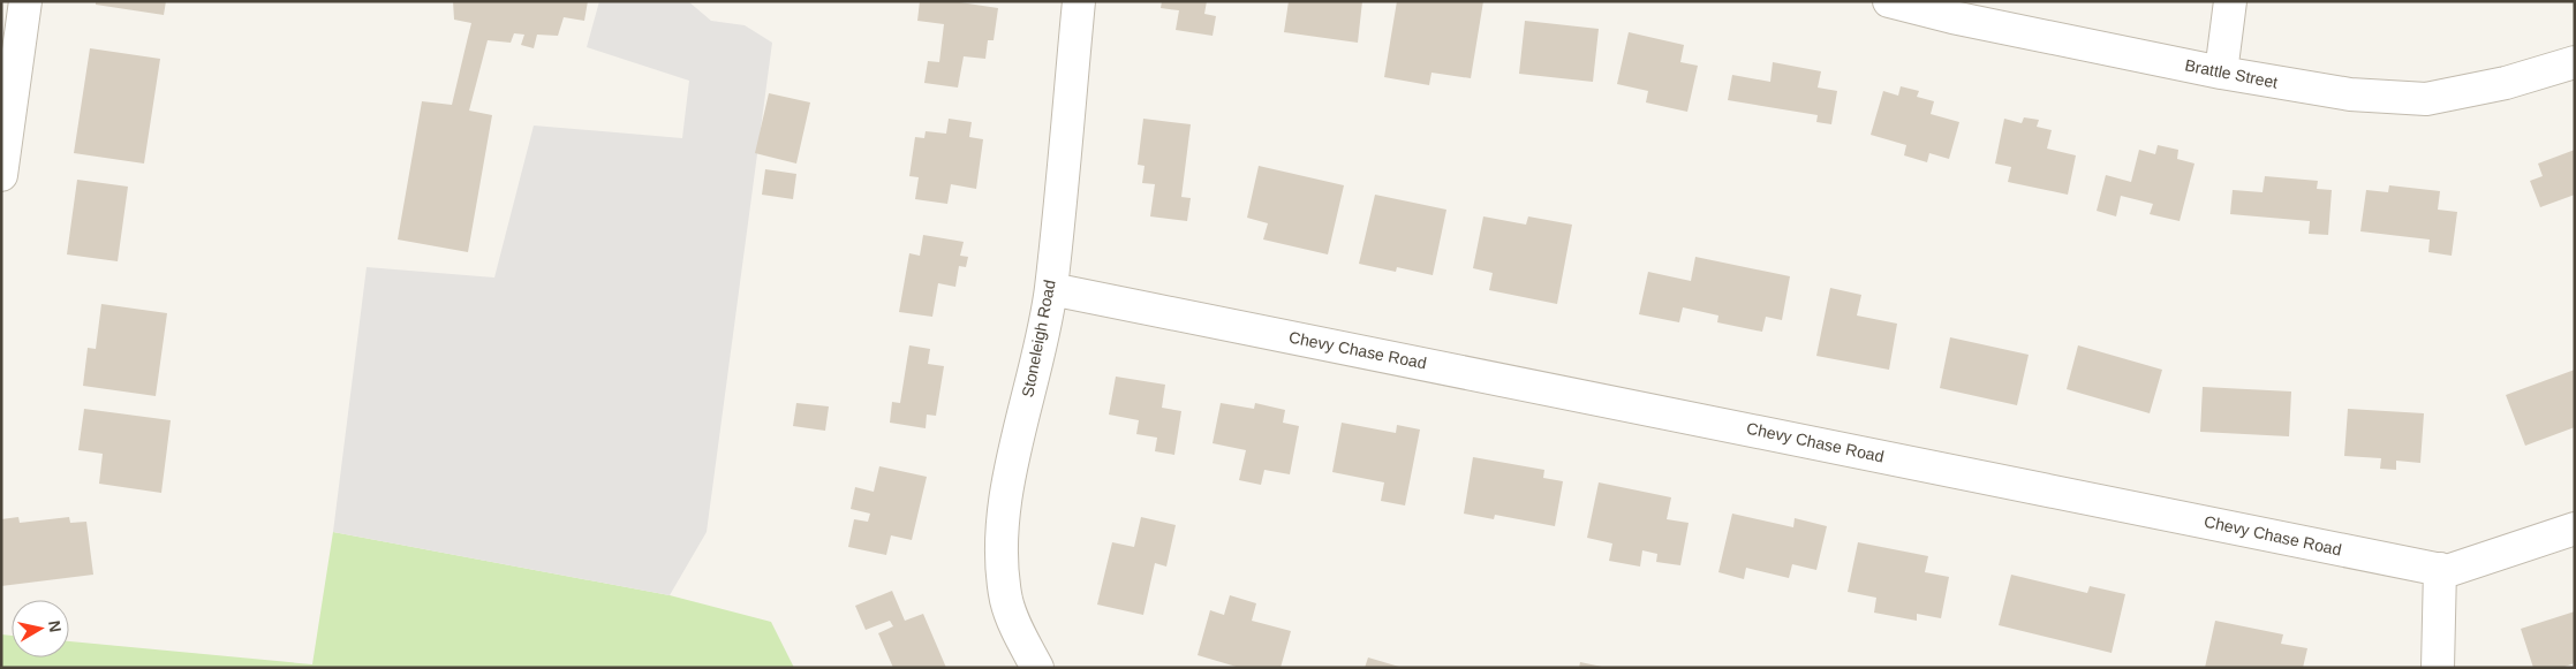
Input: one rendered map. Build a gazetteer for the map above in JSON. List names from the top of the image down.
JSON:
{
  "streets": {
    "street": ["Brattle Street", "Stoneleigh Road", "Chevy Chase Road"]
  },
  "crossings": [
    ["Stoneleigh Road", "Chevy Chase Road"]
  ],
  "north": "right"
}
